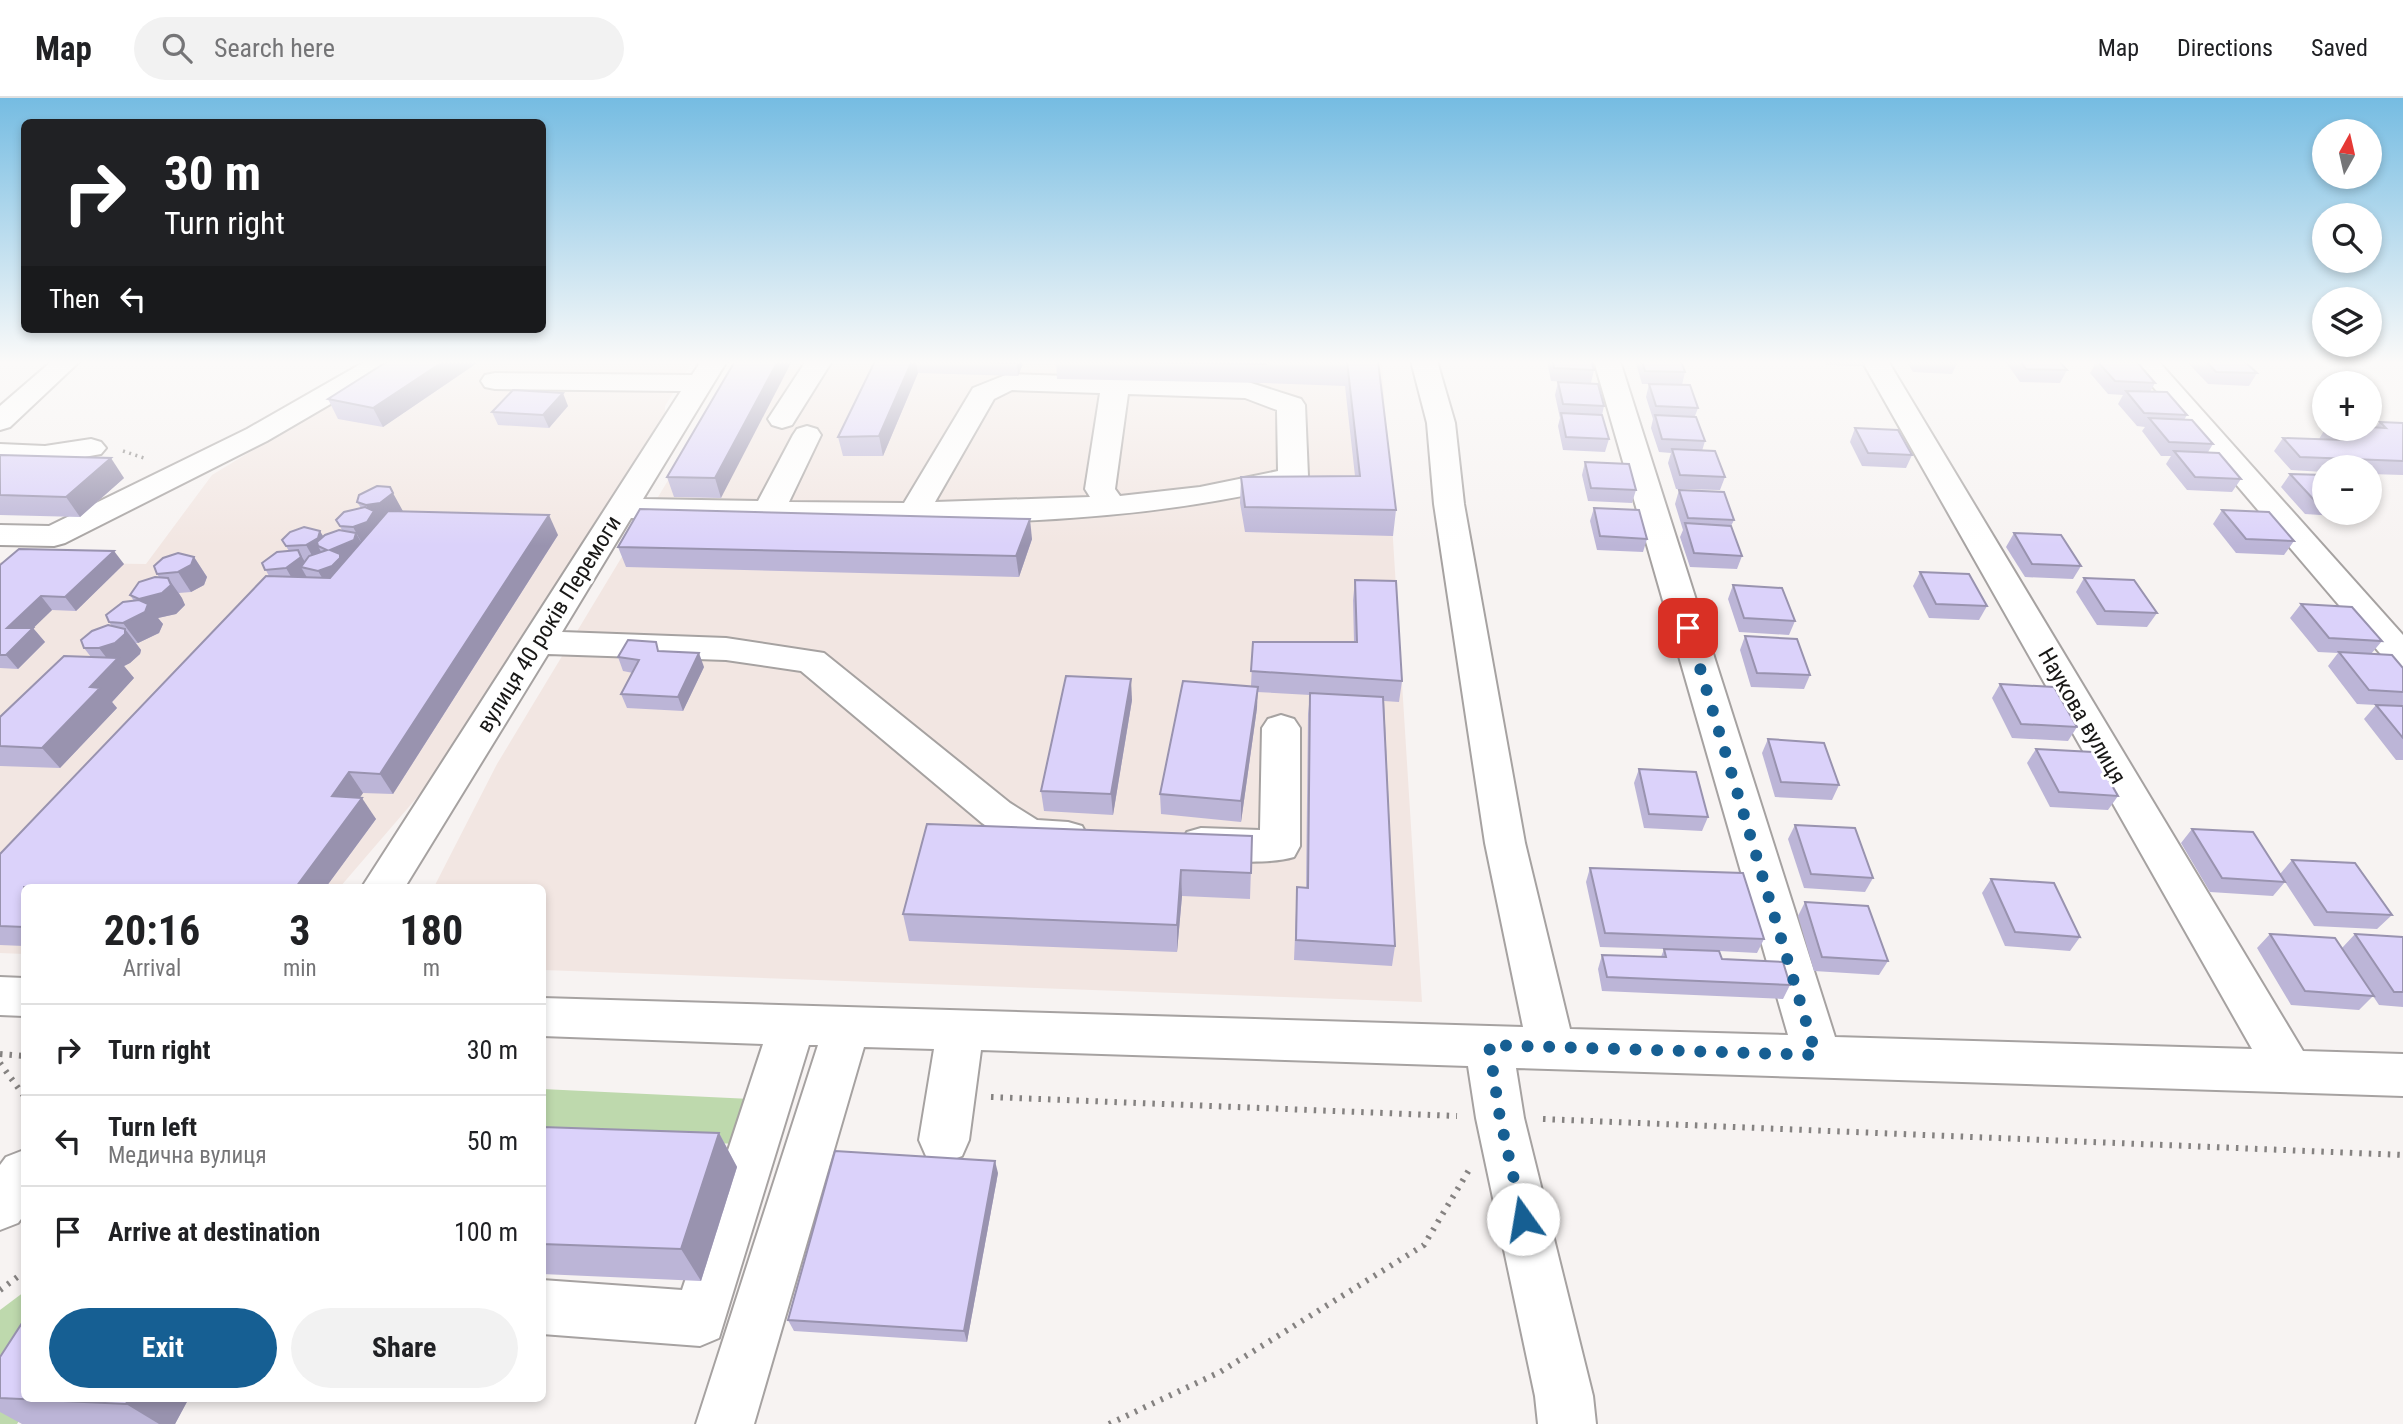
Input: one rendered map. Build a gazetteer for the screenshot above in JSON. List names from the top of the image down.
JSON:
{
  "streets": {
    "street": ["вулиця 40 років Перемоги", "Наукова вулиця"]
  },
  "north": "top",
  "page": {
    "header": "Map",
    "search": "Search here",
    "nav": ["Map", "Directions", "Saved"],
    "map_buttons": ["+", "−"],
    "turn": ["30 m", "Turn right"],
    "then": "Then",
    "eta": [
      "20:16",
      "Arrival",
      "3",
      "min",
      "180",
      "m"
    ],
    "list": [
      {
        "name": "Turn right",
        "value": "30 m"
      },
      {
        "name": "Turn left",
        "note": "Медична вулиця",
        "value": "50 m"
      },
      {
        "name": "Arrive at destination",
        "value": "100 m"
      }
    ],
    "buttons": ["Exit", "Share"]
  }
}
